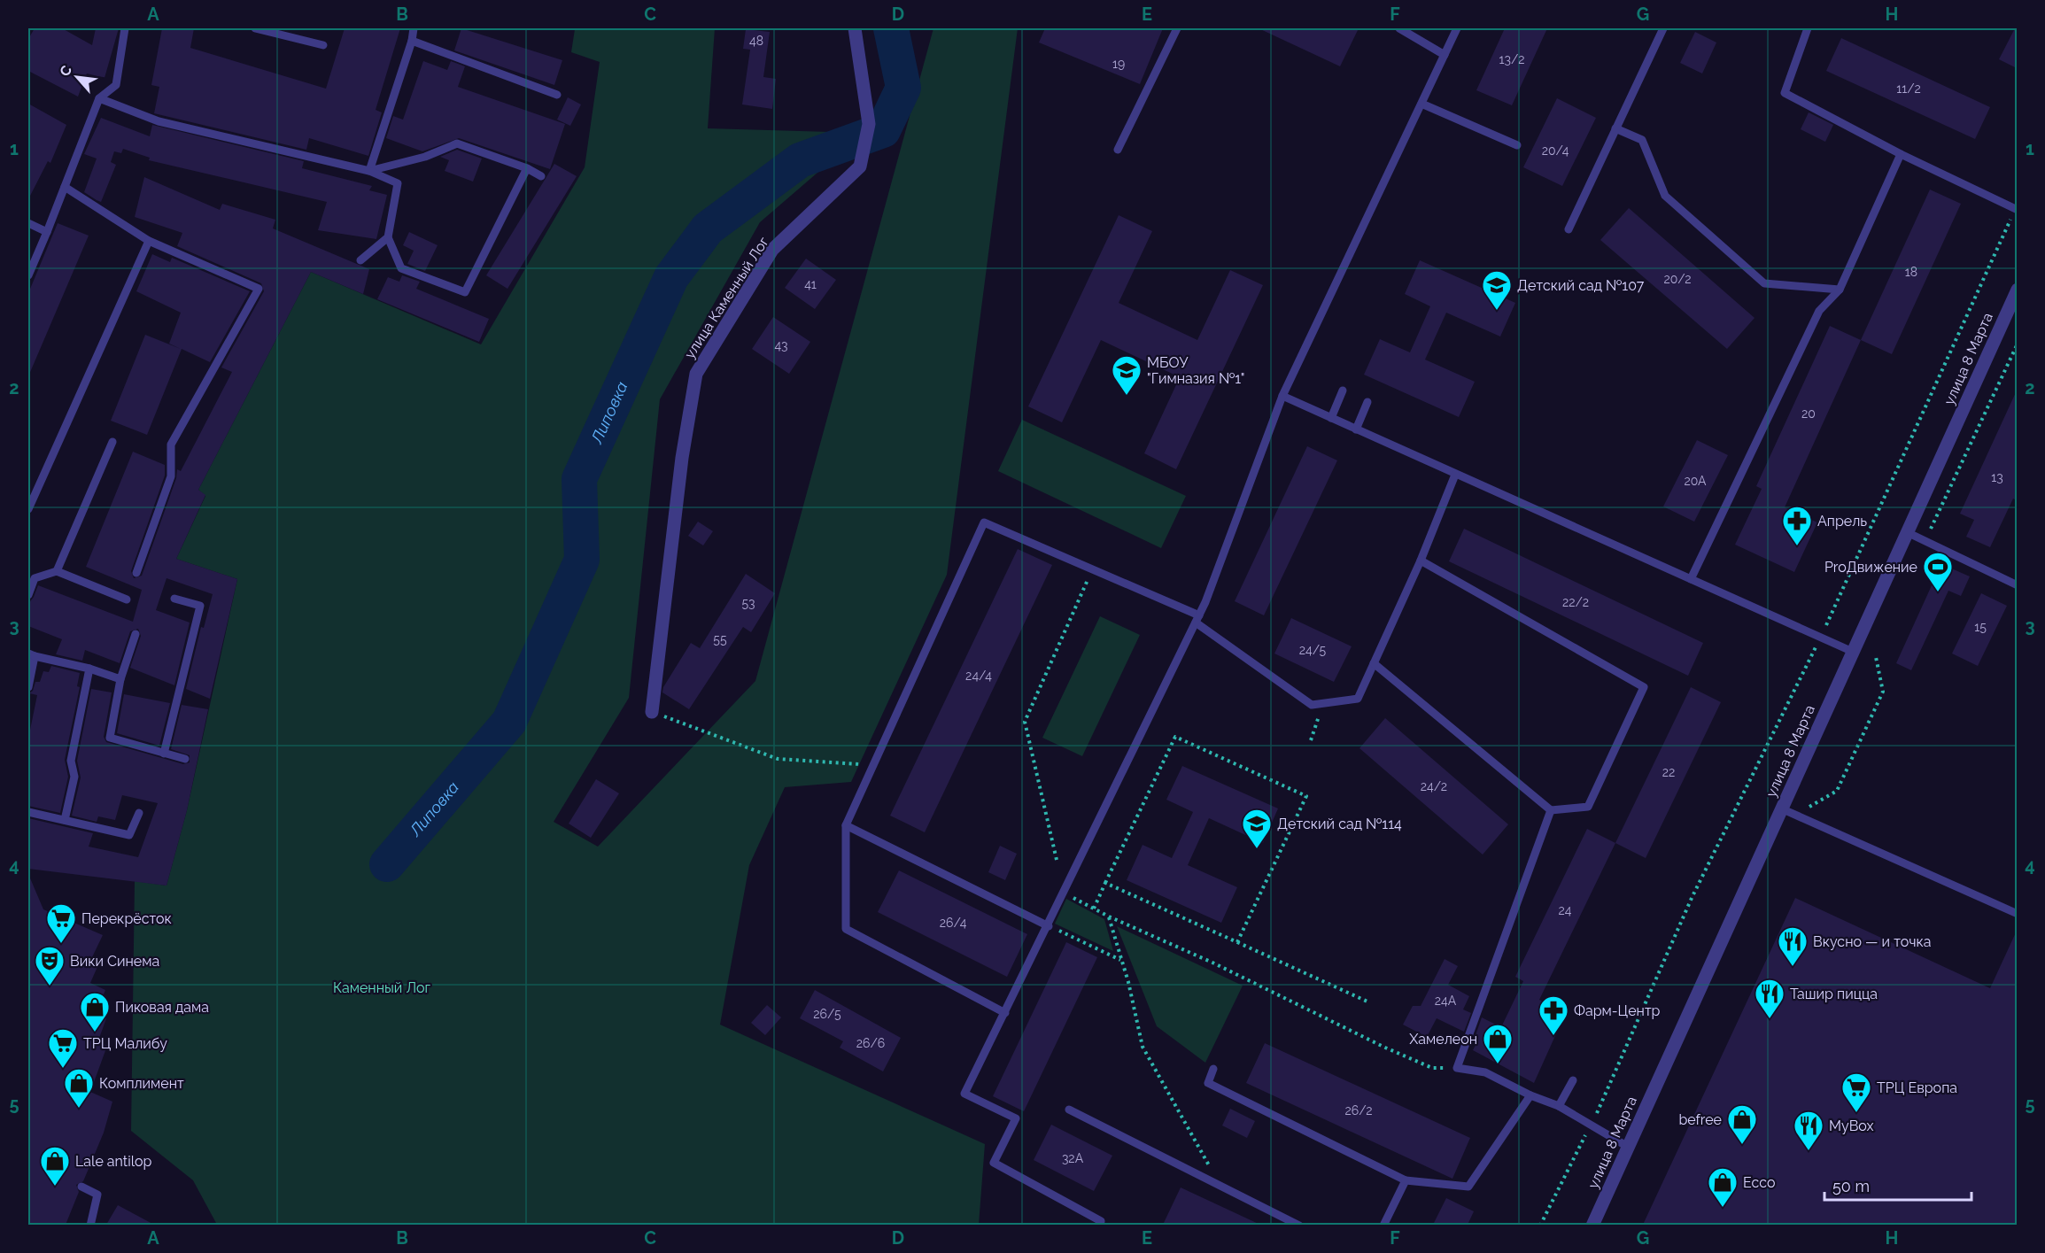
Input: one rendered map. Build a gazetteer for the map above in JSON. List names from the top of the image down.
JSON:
{
  "streets": {
    "street": ["улица Каменный Лог", "улица 8 Марта"]
  },
  "water": ["Липовка"],
  "parks": ["Каменный Лог"],
  "places": {
    "school or university": ["Детский сад №107", "МБОУ \"Гимназия №1\"", "Детский сад №114"],
    "pharmacy": ["Апрель", "Фарм-Центр"],
    "sports": ["ProДвижение"],
    "supermarket": ["Перекрёсток", "ТРЦ Малибу", "ТРЦ Европа"],
    "restaurant": ["Вкусно — и точка", "Ташир пицца", "MyBox"],
    "theatre": ["Вики Синема"],
    "shop": [
      "Пиковая дама",
      "Хамелеон",
      "Комплимент",
      "befree",
      "Lale antilop",
      "Ecco"
    ]
  },
  "house_numbers": [
    "48",
    "13/2",
    "19",
    "11/2",
    "20/4",
    "18",
    "20/2",
    "41",
    "43",
    "20",
    "13",
    "20А",
    "22/2",
    "53",
    "15",
    "55",
    "24/5",
    "24/4",
    "22",
    "24/2",
    "24",
    "26/4",
    "24А",
    "26/5",
    "26/6",
    "26/2",
    "32А"
  ],
  "scale_bar": "50 m",
  "north": "top left",
  "grid": {
    "columns": [
      "A",
      "B",
      "C",
      "D",
      "E",
      "F",
      "G",
      "H"
    ],
    "rows": [
      "1",
      "2",
      "3",
      "4",
      "5"
    ]
  }
}
